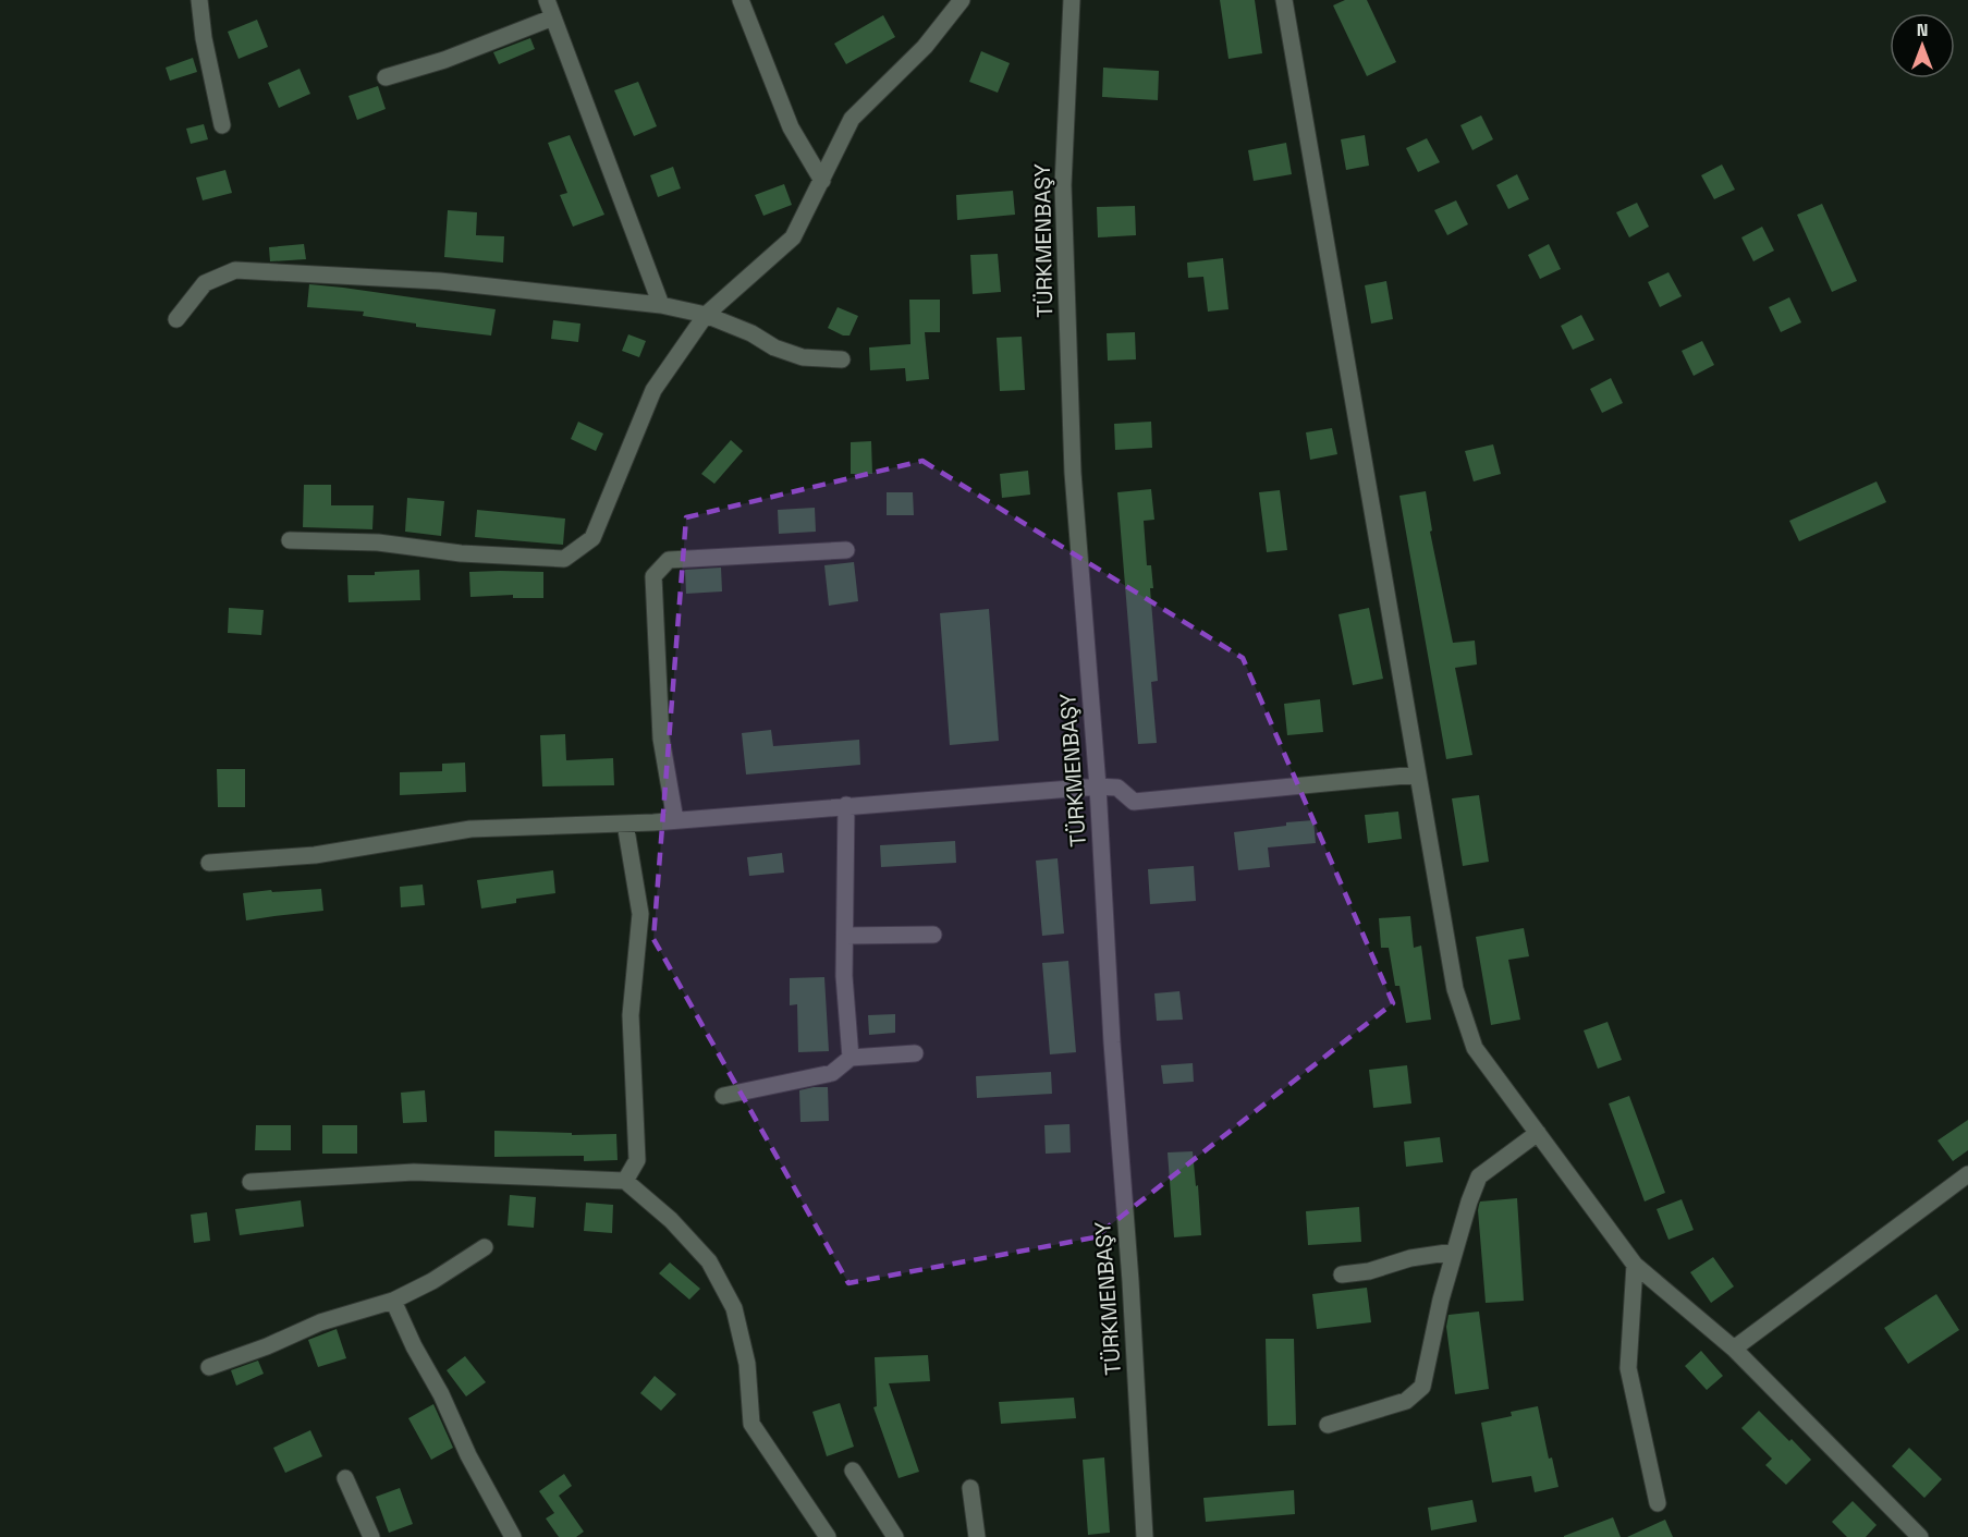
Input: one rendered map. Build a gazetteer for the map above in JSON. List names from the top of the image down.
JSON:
{
  "streets": {
    "street": ["TÜRKMENBAŞY"]
  },
  "north": "top"
}
